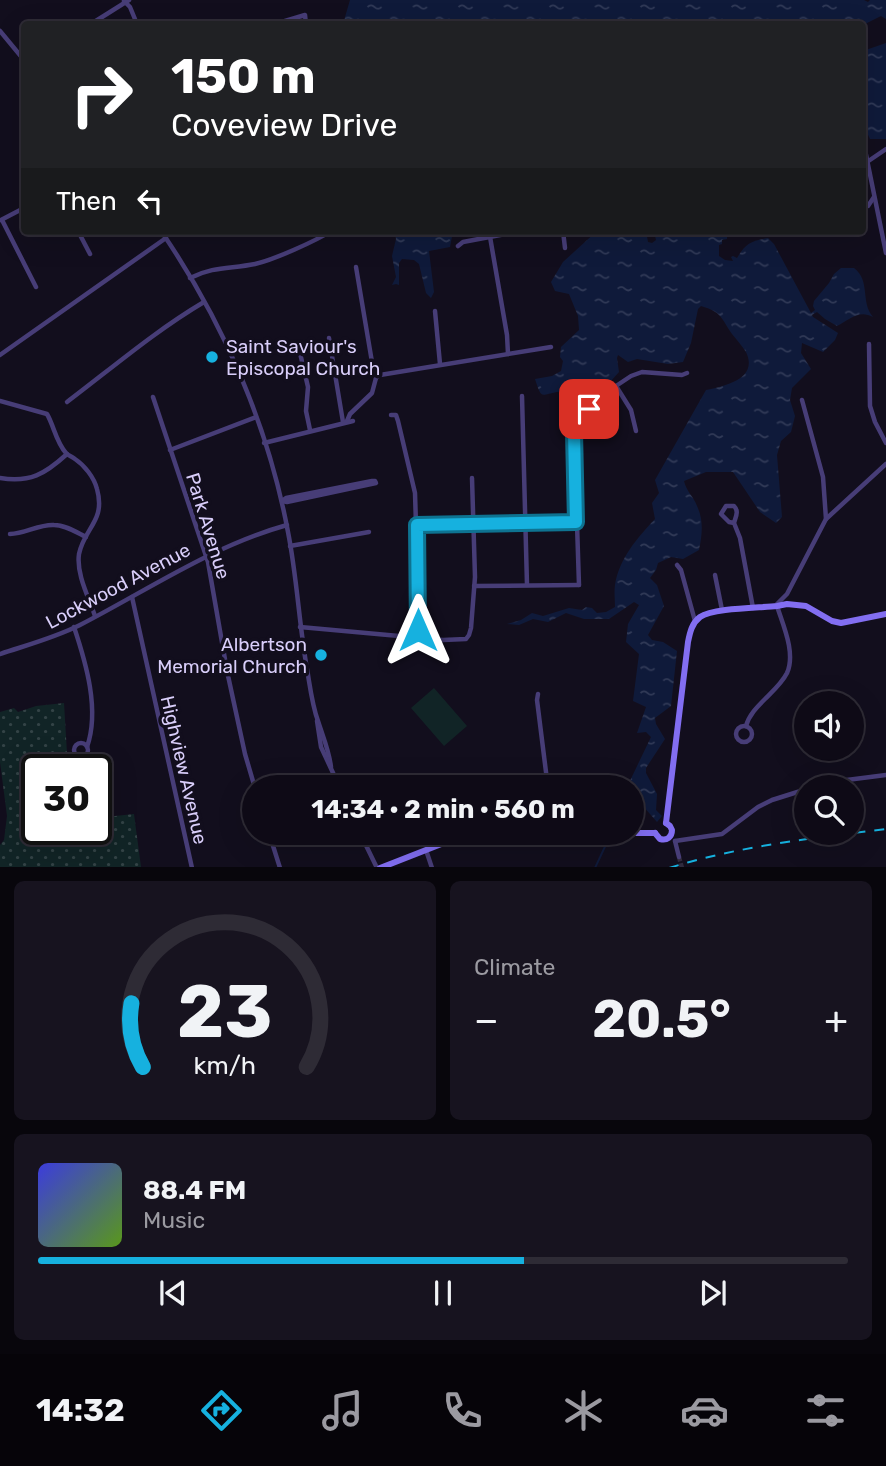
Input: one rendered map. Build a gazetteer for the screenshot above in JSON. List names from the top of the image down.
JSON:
{
  "streets": {
    "street": ["Park Avenue", "Lockwood Avenue", "Highview Avenue"]
  },
  "crossings": [
    ["Park Avenue", "Lockwood Avenue"],
    ["Lockwood Avenue", "Highview Avenue"]
  ],
  "places": ["Saint Saviour's Episcopal Church", "Albertson Memorial Church"],
  "page": {
    "turn": ["150 m", "Coveview Drive"],
    "then": "Then",
    "limit": "30",
    "trip": "14:34 · 2 min · 560 m",
    "tile": "Climate",
    "heat": ["−", "20.5°", "+"],
    "song": ["88.4 FM", "Music"],
    "tabs": "14:32",
    "gauge": ["23", "km/h"]
  }
}
